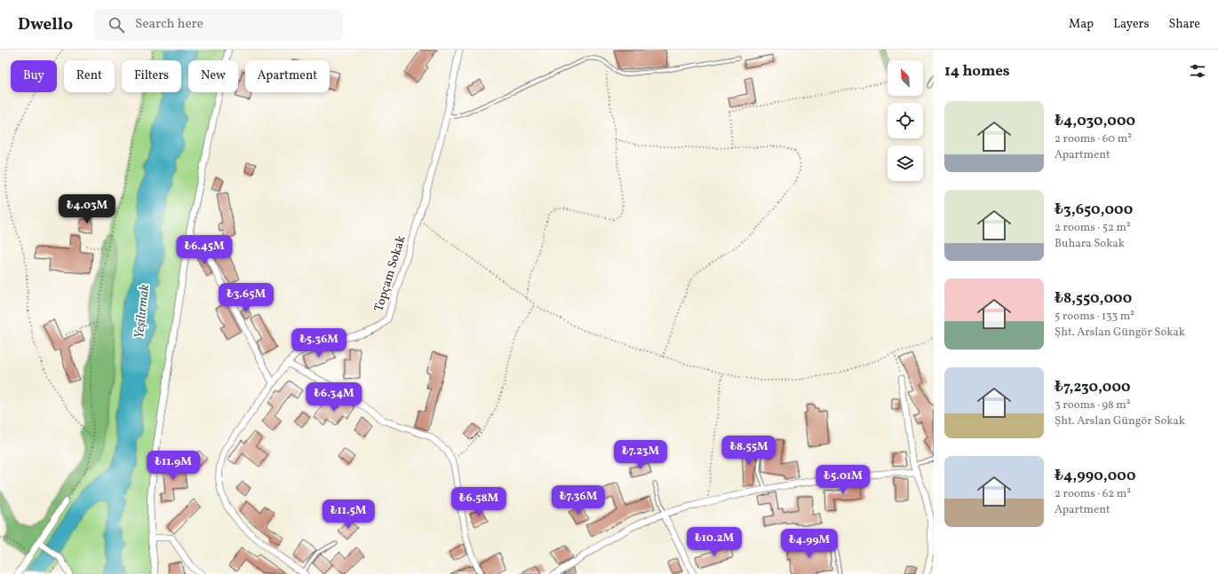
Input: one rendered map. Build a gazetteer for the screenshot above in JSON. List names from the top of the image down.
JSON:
{
  "streets": {
    "street": ["Topçam Sokak"]
  },
  "water": ["Yeşilırmak"],
  "north": "top left",
  "page": {
    "header": "Dwello",
    "search": "Search here",
    "nav": ["Map", "Layers", "Share"],
    "heading": "14 homes",
    "chip": [
      "Buy",
      "Rent",
      "Filters",
      "New",
      "Apartment"
    ],
    "list": [
      {
        "name": "₺4,030,000",
        "note": "2 rooms · 60 m² · Apartment"
      },
      {
        "name": "₺3,650,000",
        "note": "2 rooms · 52 m² · Buhara Sokak"
      },
      {
        "name": "₺8,550,000",
        "note": "5 rooms · 133 m² · Şht. Arslan Güngör Sokak"
      },
      {
        "name": "₺7,230,000",
        "note": "3 rooms · 98 m² · Şht. Arslan Güngör Sokak"
      },
      {
        "name": "₺4,990,000",
        "note": "2 rooms · 62 m² · Apartment"
      }
    ],
    "price": [
      "₺4.03M",
      "₺6.45M",
      "₺3.65M",
      "₺5.36M",
      "₺6.34M",
      "₺8.55M",
      "₺7.23M",
      "₺11.9M",
      "₺5.01M",
      "₺7.36M",
      "₺6.58M",
      "₺11.5M",
      "₺10.2M",
      "₺4.99M"
    ]
  }
}
